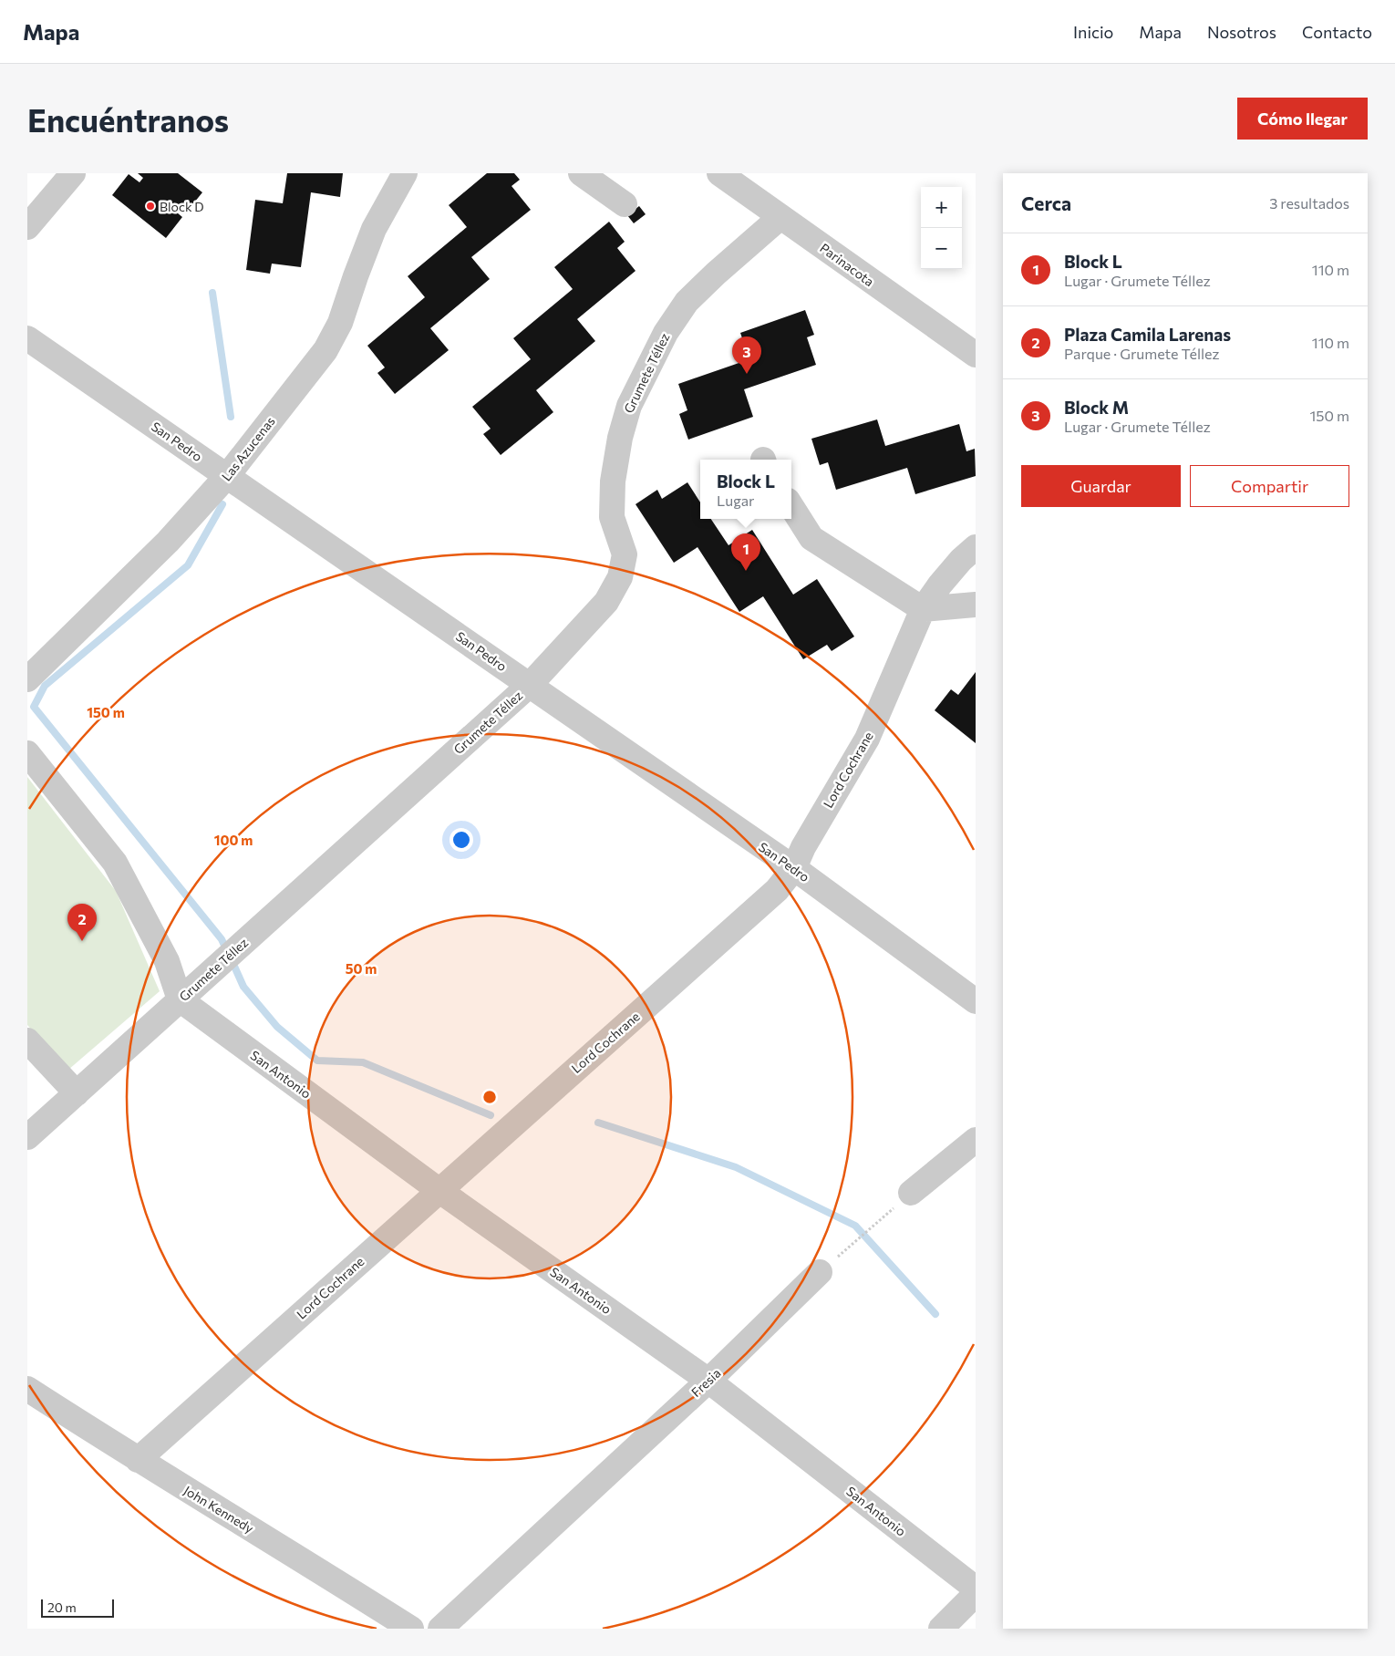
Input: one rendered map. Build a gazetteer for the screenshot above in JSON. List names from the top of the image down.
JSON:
{
  "streets": {
    "street": [
      "Parinacota",
      "Grumete Téllez",
      "San Pedro",
      "Las Azucenas",
      "Lord Cochrane",
      "San Antonio",
      "Fresia",
      "John Kennedy"
    ]
  },
  "crossings": [
    ["Parinacota", "Grumete Téllez"],
    ["Grumete Téllez", "San Pedro"],
    ["Grumete Téllez", "San Antonio"],
    ["San Pedro", "Las Azucenas"],
    ["San Pedro", "Lord Cochrane"],
    ["Lord Cochrane", "San Antonio"],
    ["Lord Cochrane", "John Kennedy"],
    ["San Antonio", "Fresia"]
  ],
  "places": ["Block D"],
  "scale_bar": "20 m",
  "page": {
    "header": "Mapa",
    "nav": [
      "Inicio",
      "Mapa",
      "Nosotros",
      "Contacto"
    ],
    "buttons": [
      "Cómo llegar",
      ["Guardar", "Compartir"]
    ],
    "title": "Encuéntranos",
    "heading": ["Cerca", "3 resultados"],
    "map_buttons": ["+", "−"],
    "list": [
      {
        "mark": "1",
        "name": "Block L",
        "note": "Lugar · Grumete Téllez",
        "value": "110 m"
      },
      {
        "mark": "2",
        "name": "Plaza Camila Larenas",
        "note": "Parque · Grumete Téllez",
        "value": "110 m"
      },
      {
        "mark": "3",
        "name": "Block M",
        "note": "Lugar · Grumete Téllez",
        "value": "150 m"
      }
    ],
    "pins": ["3", "1", "2"],
    "popup": ["Block L", "Lugar"],
    "scale": "20 m"
  },
  "rings": ["150 m", "100 m", "50 m"]
}
